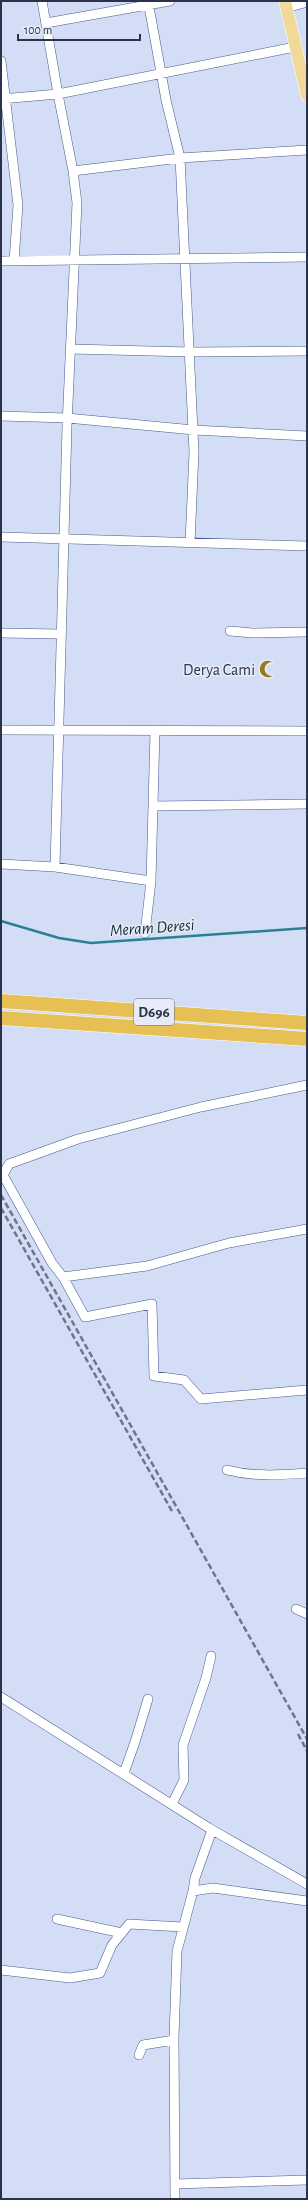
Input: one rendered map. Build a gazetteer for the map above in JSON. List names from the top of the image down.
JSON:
{
  "streets": {
    "highway": ["D696"]
  },
  "water": ["Meram Deresi"],
  "places": {
    "mosque": ["Derya Cami"]
  },
  "scale_bar": "100 m"
}
